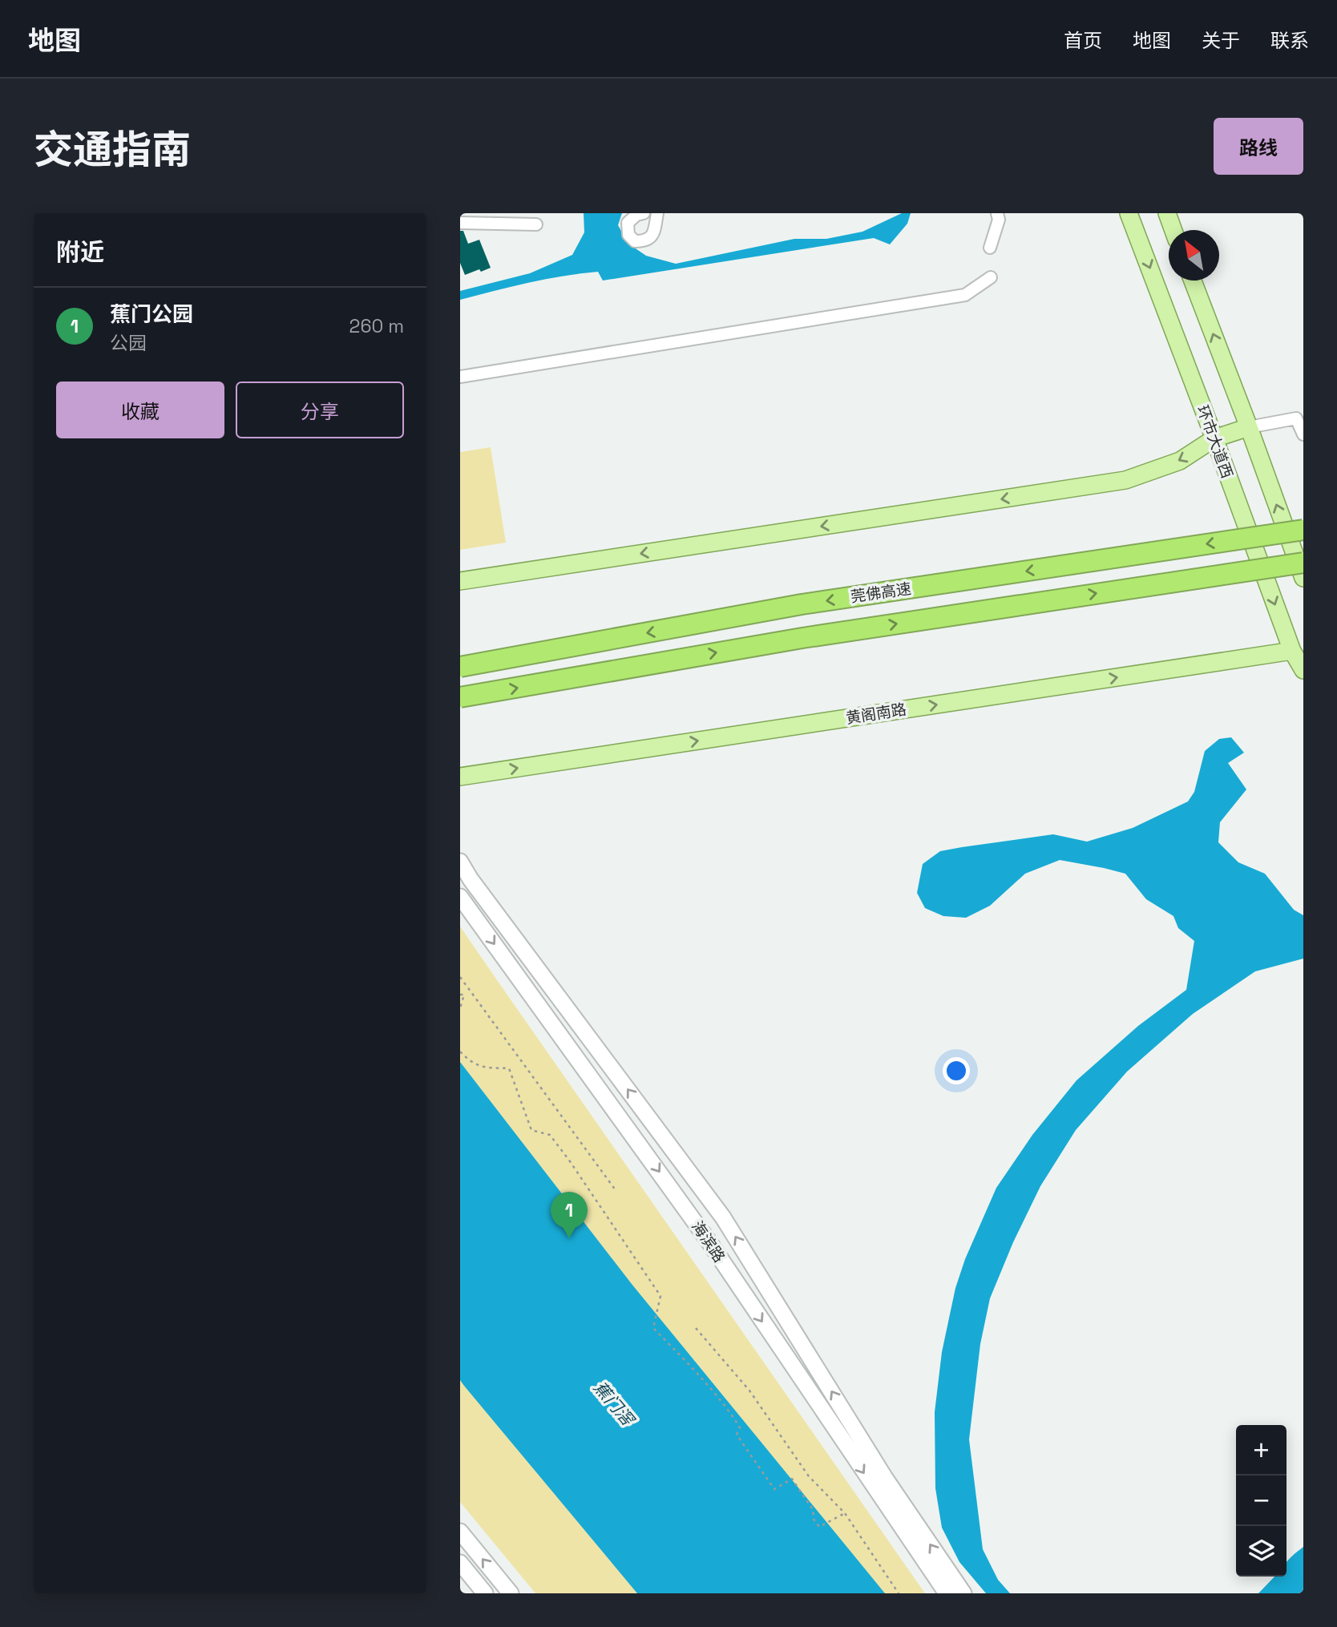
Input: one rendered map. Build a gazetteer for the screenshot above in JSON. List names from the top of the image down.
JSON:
{
  "streets": {
    "highway": ["莞佛高速"],
    "main road": ["环市大道西", "黄阁南路"],
    "street": ["海滨路"]
  },
  "crossings": [
    ["环市大道西", "黄阁南路"]
  ],
  "one_way": ["黄阁南路"],
  "water": ["蕉门滘"],
  "north": "top left",
  "page": {
    "header": "地图",
    "nav": [
      "首页",
      "地图",
      "关于",
      "联系"
    ],
    "title": "交通指南",
    "buttons": [
      "路线",
      ["收藏", "分享"]
    ],
    "heading": "附近",
    "list": [
      {
        "mark": "1",
        "name": "蕉门公园",
        "note": "公园",
        "value": "260 m"
      }
    ],
    "pins": "1",
    "map_buttons": ["+", "−"]
  }
}
